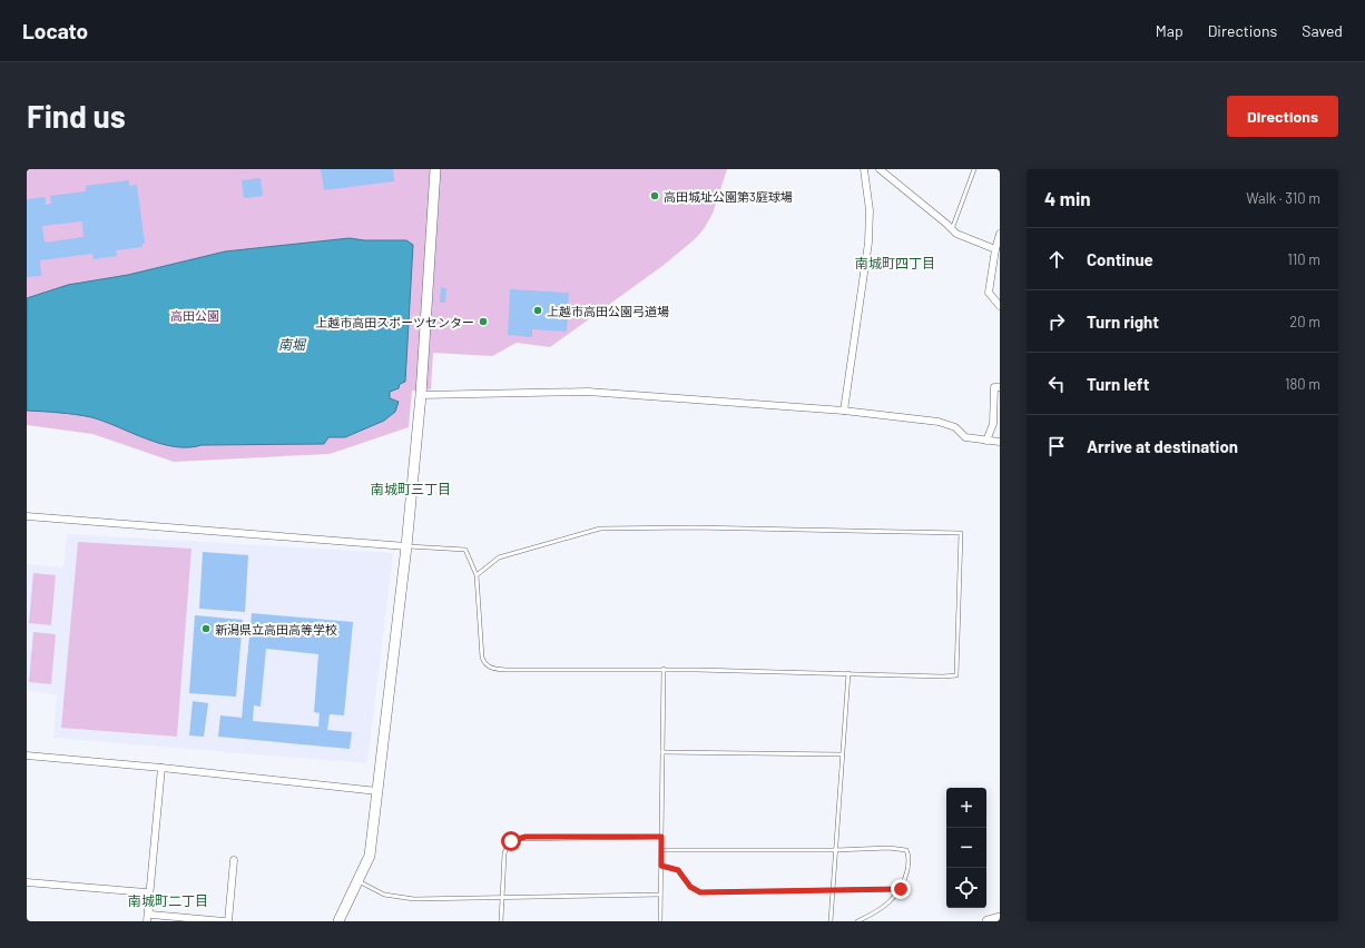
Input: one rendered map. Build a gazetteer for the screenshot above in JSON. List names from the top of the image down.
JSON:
{
  "districts": ["南城町四丁目", "南城町三丁目", "南城町二丁目"],
  "water": ["南堀"],
  "parks": ["高田公園"],
  "places": [
    "高田城址公園第3庭球場",
    "上越市高田公園弓道場",
    "上越市高田スポーツセンター",
    "新潟県立高田高等学校"
  ],
  "page": {
    "header": "Locato",
    "nav": ["Map", "Directions", "Saved"],
    "buttons": "Directions",
    "title": "Find us",
    "heading": ["4 min", "Walk · 310 m"],
    "list": [
      ["Continue", "110 m"],
      ["Turn right", "20 m"],
      ["Turn left", "180 m"],
      "Arrive at destination"
    ],
    "map_buttons": ["+", "−"]
  }
}
